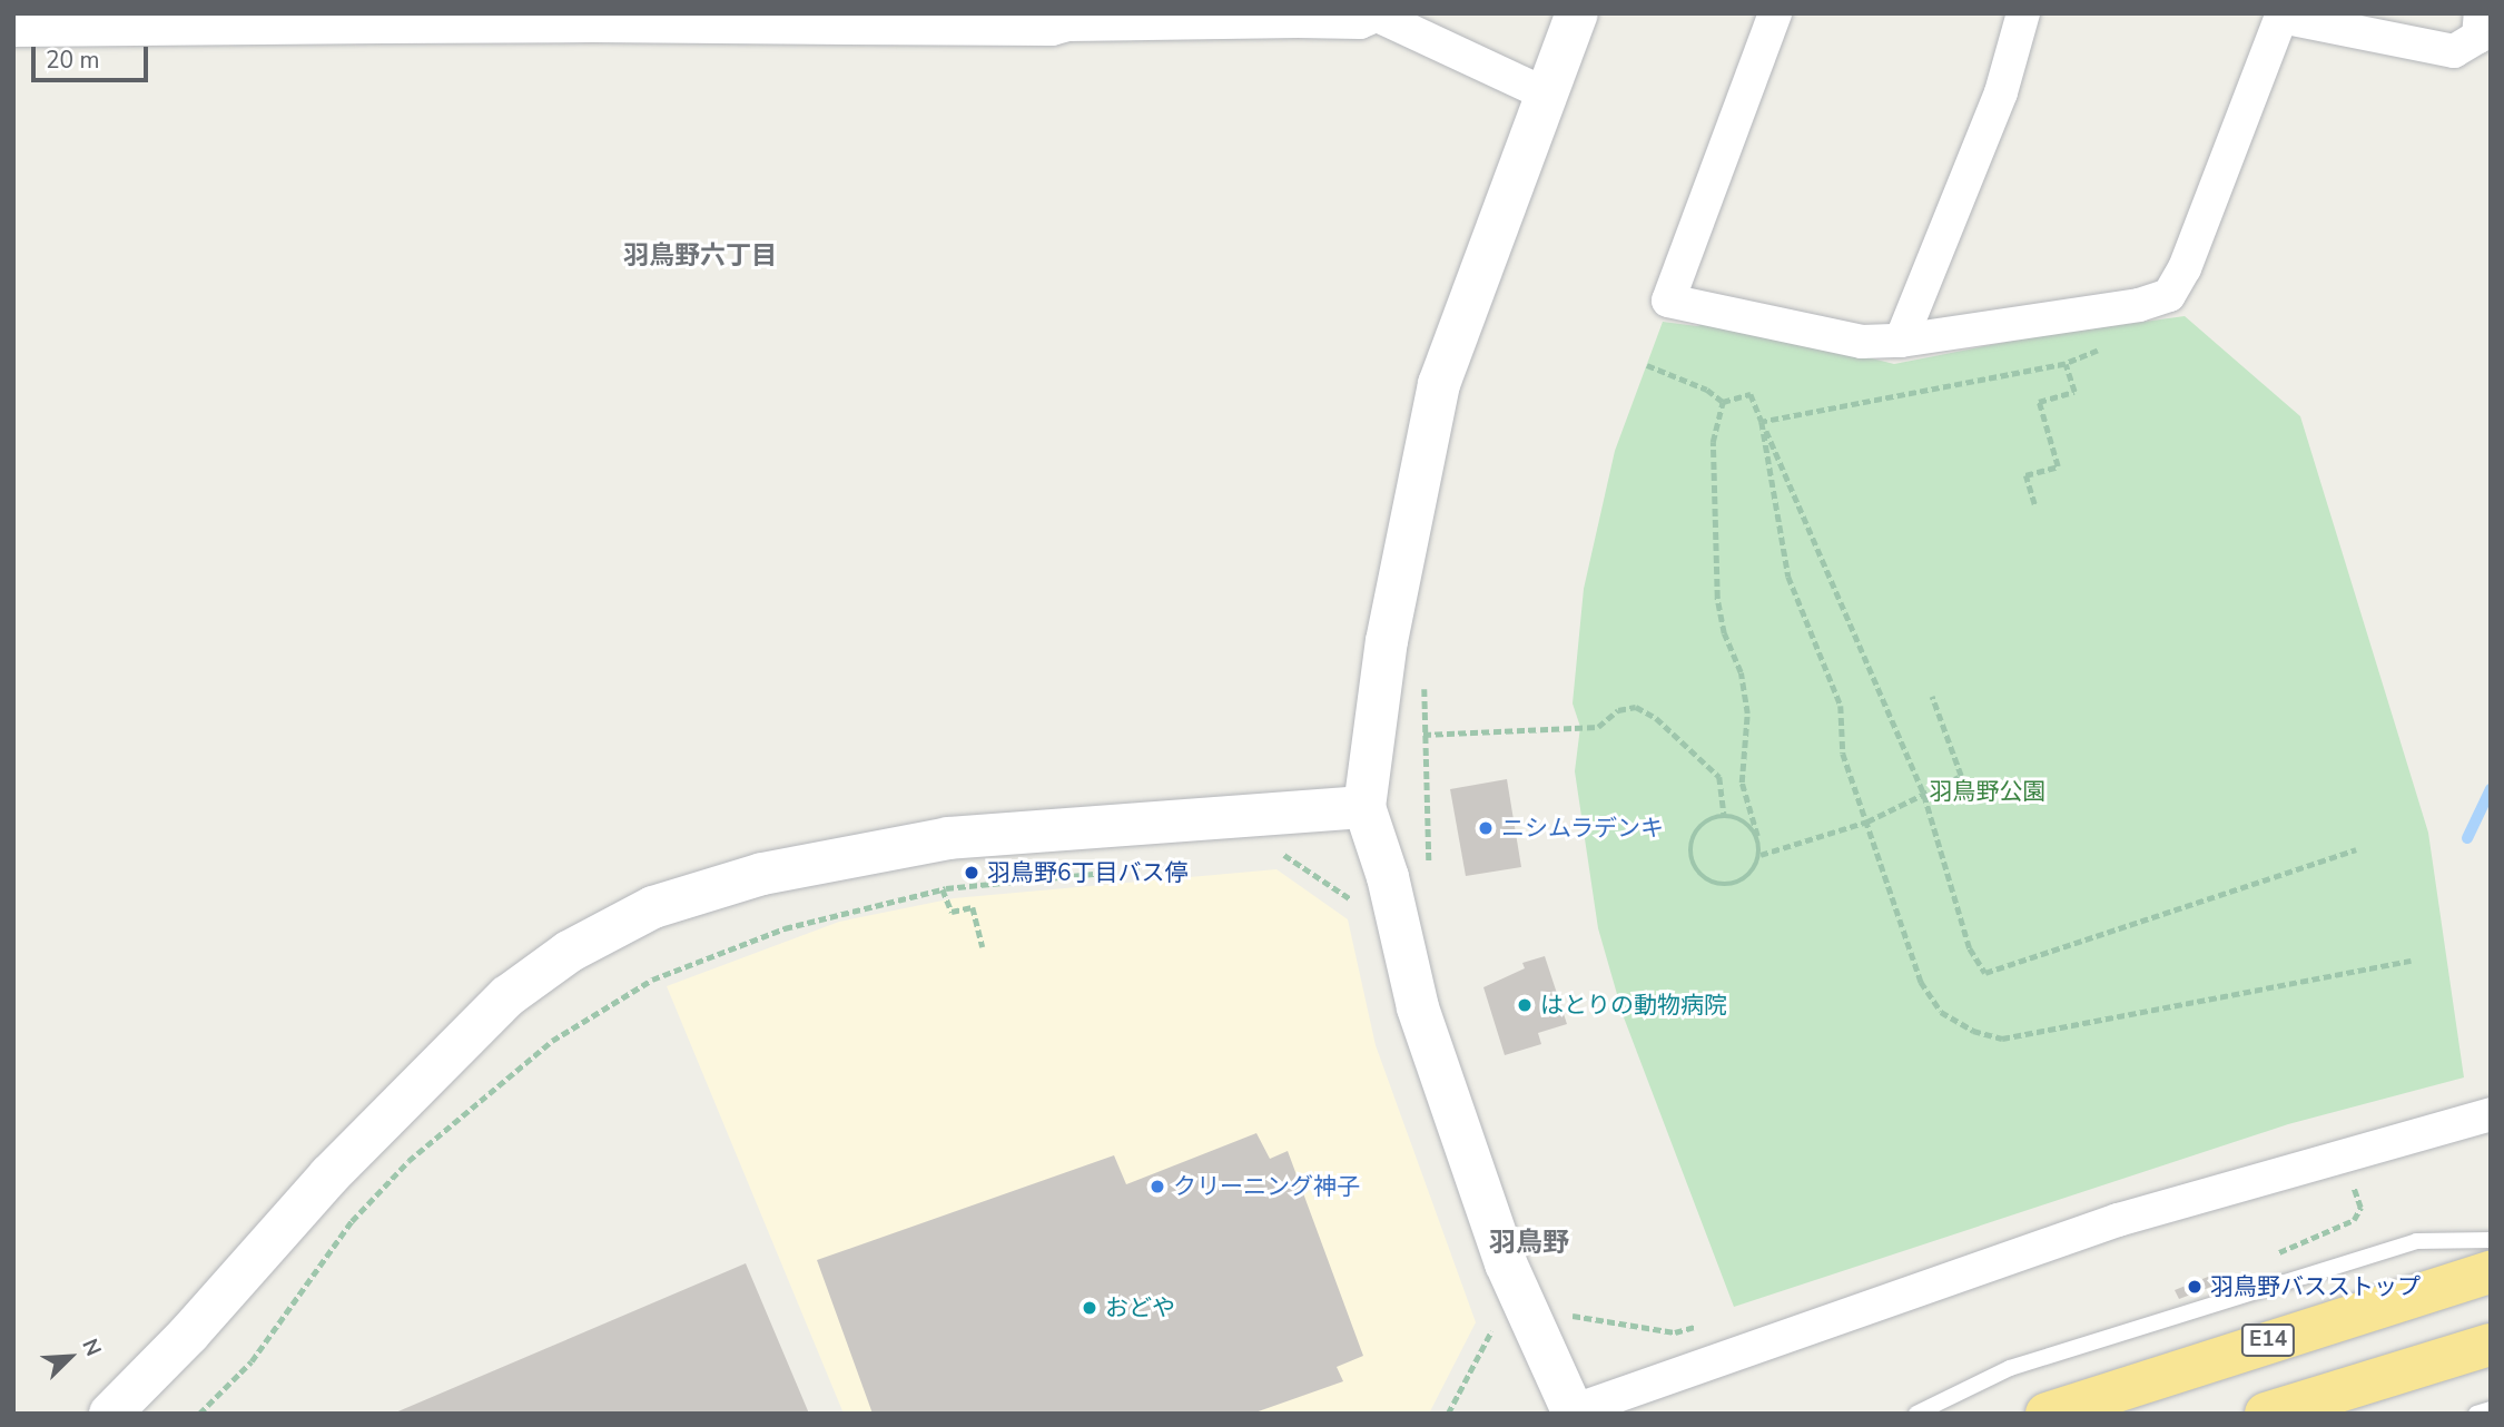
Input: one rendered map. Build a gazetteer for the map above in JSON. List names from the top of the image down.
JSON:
{
  "streets": {
    "highway": ["E14"]
  },
  "districts": ["羽鳥野六丁目", "羽鳥野"],
  "parks": ["羽鳥野公園"],
  "places": [
    "ニシムラデンキ",
    "羽鳥野6丁目バス停",
    "はとりの動物病院",
    "クリーニング神子",
    "羽鳥野バスストップ",
    "おどや"
  ],
  "scale_bar": "20 m",
  "north": "top right"
}
